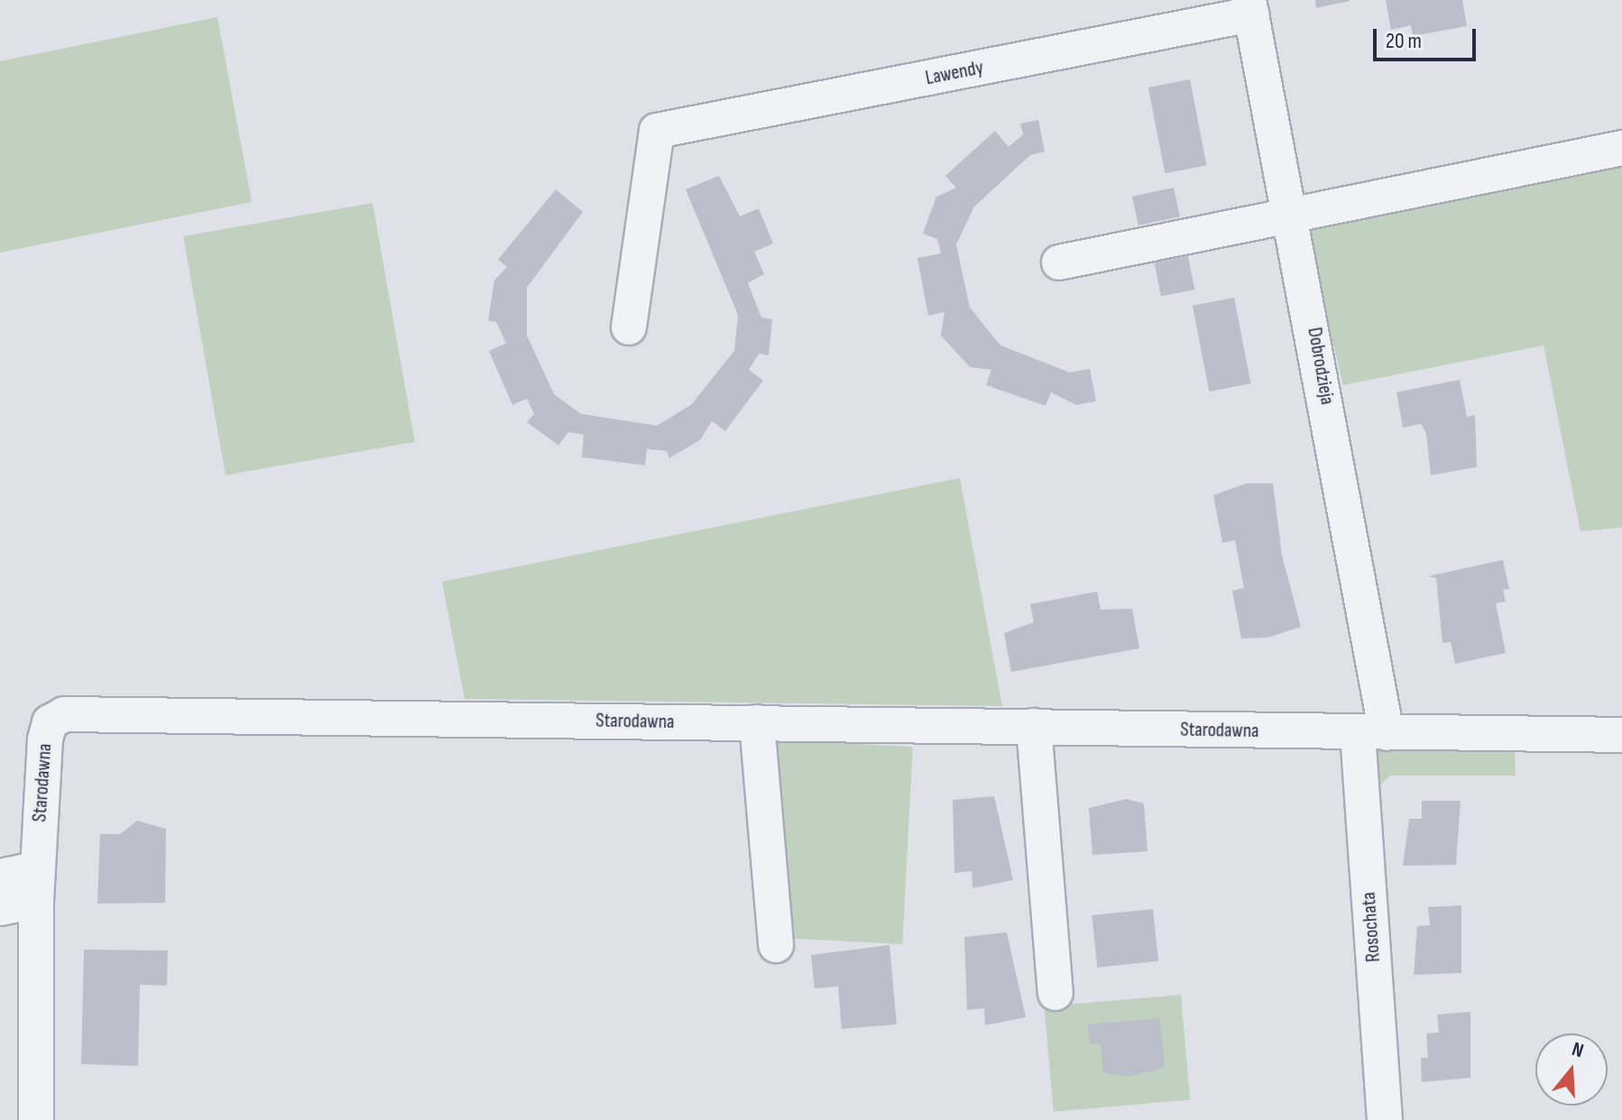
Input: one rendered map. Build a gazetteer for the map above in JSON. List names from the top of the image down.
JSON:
{
  "streets": {
    "street": [
      "Lawendy",
      "Dobrodzieja",
      "Starodawna",
      "Rosochata"
    ]
  },
  "crossings": [
    ["Lawendy", "Dobrodzieja"],
    ["Dobrodzieja", "Starodawna"],
    ["Dobrodzieja", "Rosochata"],
    ["Starodawna", "Rosochata"]
  ],
  "scale_bar": "20 m",
  "north": "top"
}
